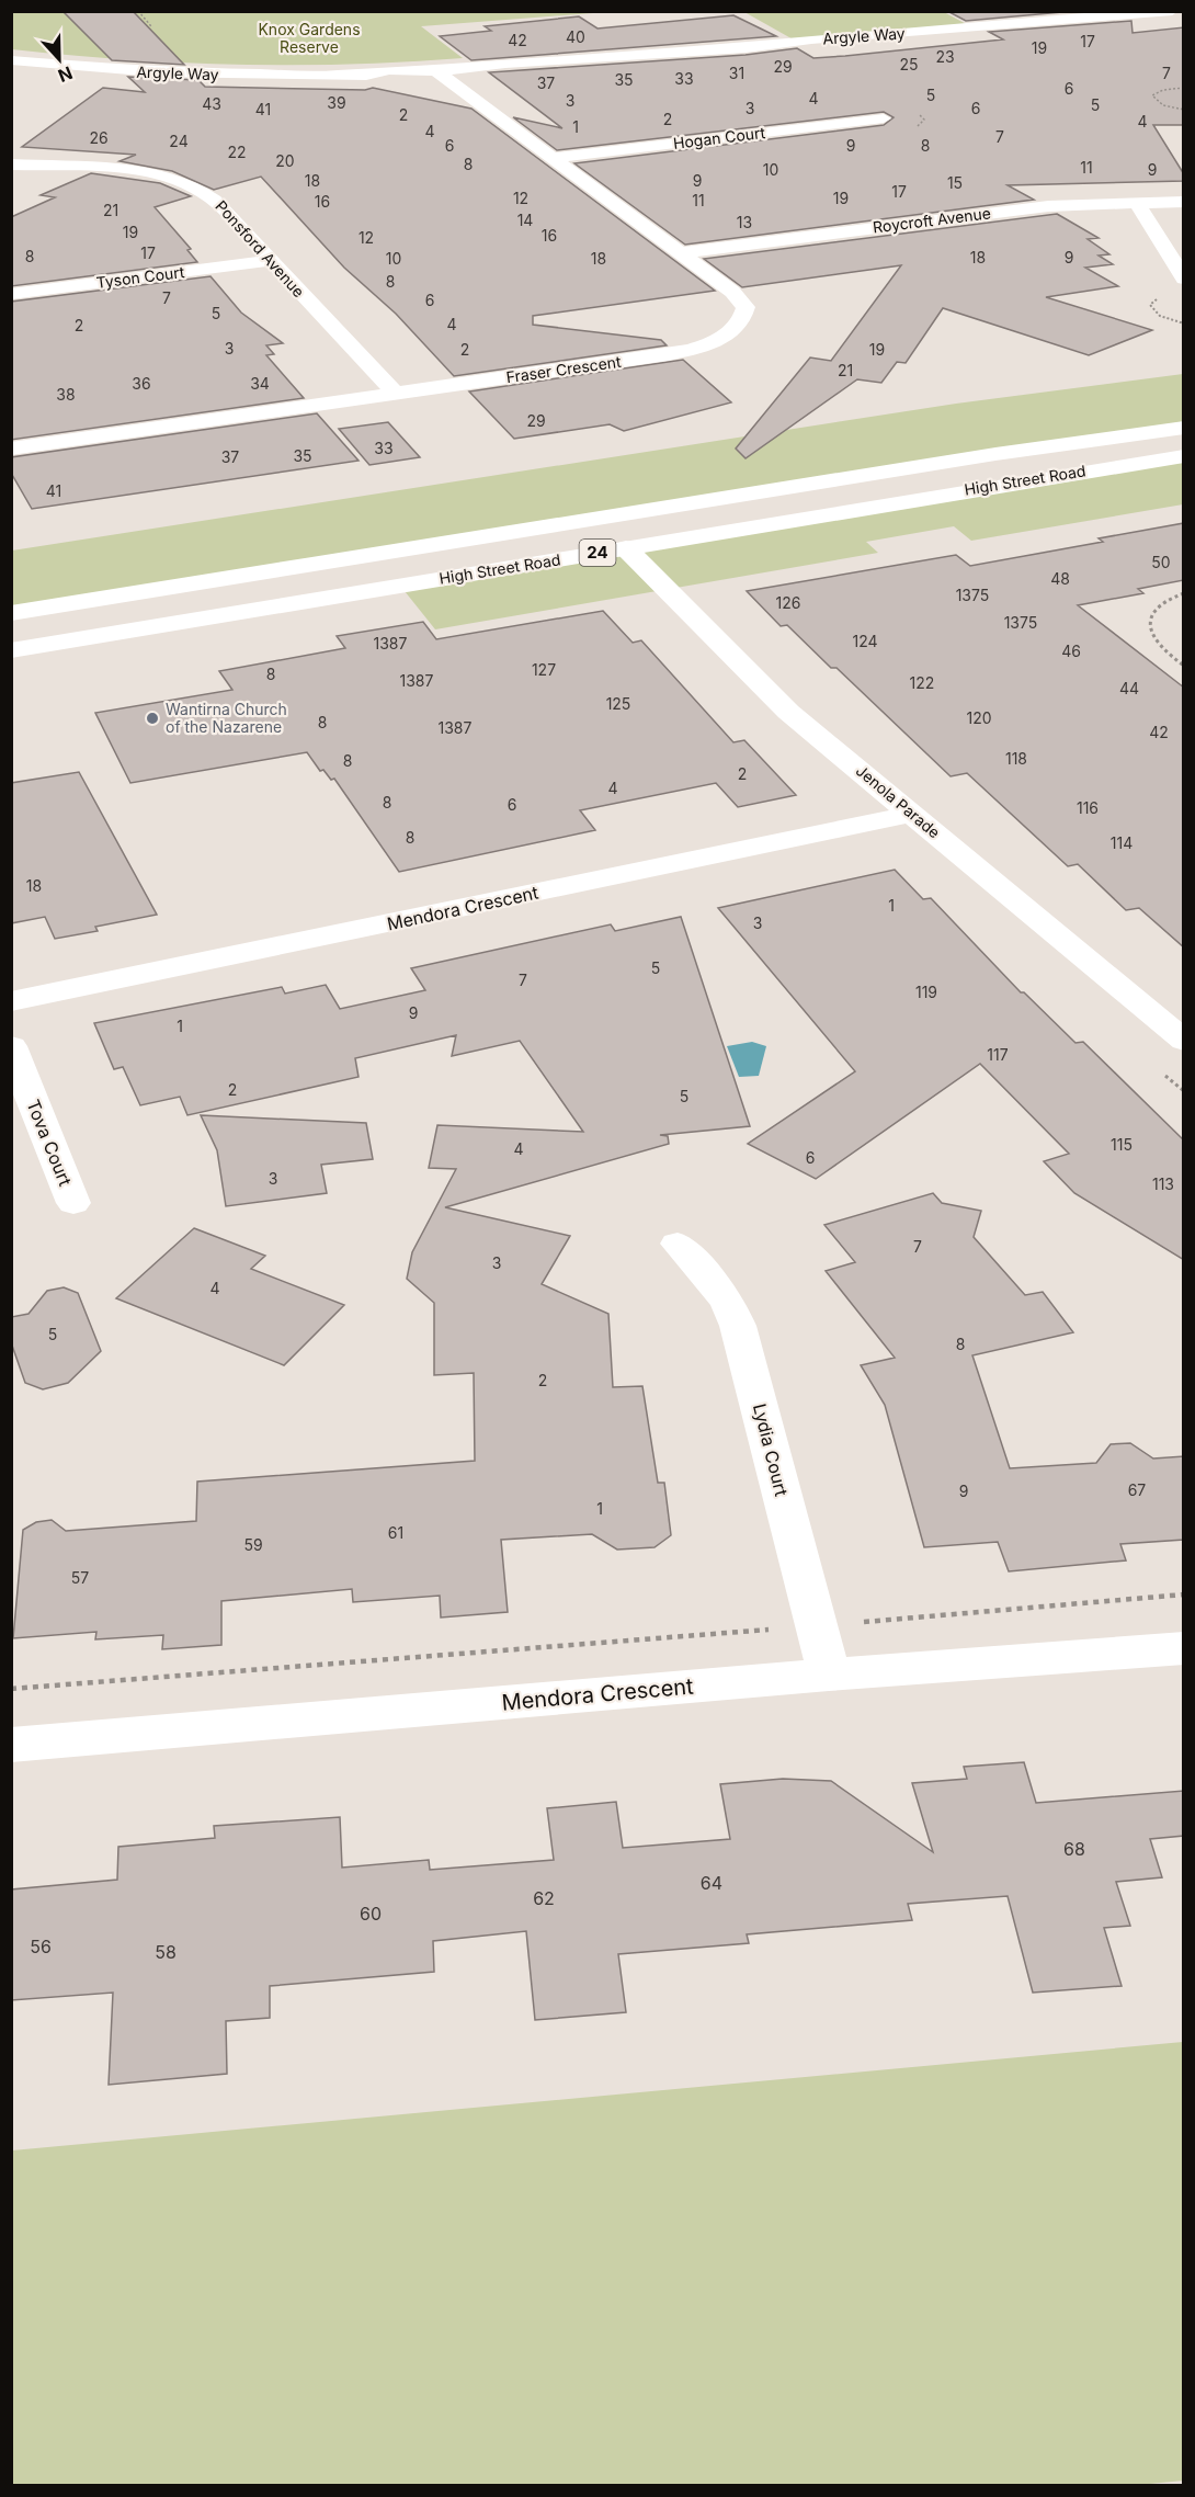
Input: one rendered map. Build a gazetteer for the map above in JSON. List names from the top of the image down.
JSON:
{
  "streets": {
    "street": [
      "Argyle Way",
      "Hogan Court",
      "Roycroft Avenue",
      "Ponsford Avenue",
      "Tyson Court",
      "Fraser Crescent",
      "High Street Road",
      "24",
      "Jenola Parade",
      "Mendora Crescent",
      "Tova Court",
      "Lydia Court"
    ]
  },
  "crossings": [
    ["Argyle Way", "Fraser Crescent"],
    ["Hogan Court", "Fraser Crescent"],
    ["Roycroft Avenue", "Fraser Crescent"],
    ["Ponsford Avenue", "Tyson Court"],
    ["Ponsford Avenue", "Fraser Crescent"],
    ["High Street Road", "Jenola Parade"],
    ["Jenola Parade", "Mendora Crescent"],
    ["Mendora Crescent", "Lydia Court"]
  ],
  "parks": ["Knox Gardens Reserve"],
  "places": ["Wantirna Church of the Nazarene"],
  "house_numbers": [
    "40",
    "42",
    "17",
    "19",
    "23",
    "25",
    "29",
    "31",
    "7",
    "33",
    "35",
    "37",
    "6",
    "5",
    "4",
    "3",
    "39",
    "43",
    "5",
    "3",
    "6",
    "41",
    "2",
    "2",
    "4",
    "1",
    "4",
    "7",
    "26",
    "24",
    "6",
    "9",
    "8",
    "22",
    "20",
    "8",
    "11",
    "10",
    "9",
    "18",
    "9",
    "15",
    "17",
    "12",
    "19",
    "11",
    "16",
    "21",
    "14",
    "13",
    "19",
    "16",
    "12",
    "17",
    "8",
    "18",
    "9",
    "10",
    "18",
    "8",
    "7",
    "6",
    "5",
    "4",
    "2",
    "3",
    "2",
    "19",
    "21",
    "36",
    "34",
    "38",
    "29",
    "33",
    "35",
    "37",
    "41",
    "50",
    "48",
    "1375",
    "126",
    "1375",
    "124",
    "1387",
    "46",
    "127",
    "8",
    "1387",
    "122",
    "44",
    "125",
    "120",
    "8",
    "1387",
    "42",
    "118",
    "8",
    "2",
    "4",
    "8",
    "6",
    "116",
    "8",
    "114",
    "18",
    "1",
    "3",
    "5",
    "7",
    "119",
    "9",
    "1",
    "117",
    "2",
    "5",
    "115",
    "4",
    "6",
    "3",
    "113",
    "7",
    "3",
    "4",
    "5",
    "8",
    "2",
    "67",
    "9",
    "1",
    "61",
    "59",
    "57",
    "68",
    "64",
    "62",
    "60",
    "56",
    "58"
  ],
  "north": "bottom"
}
